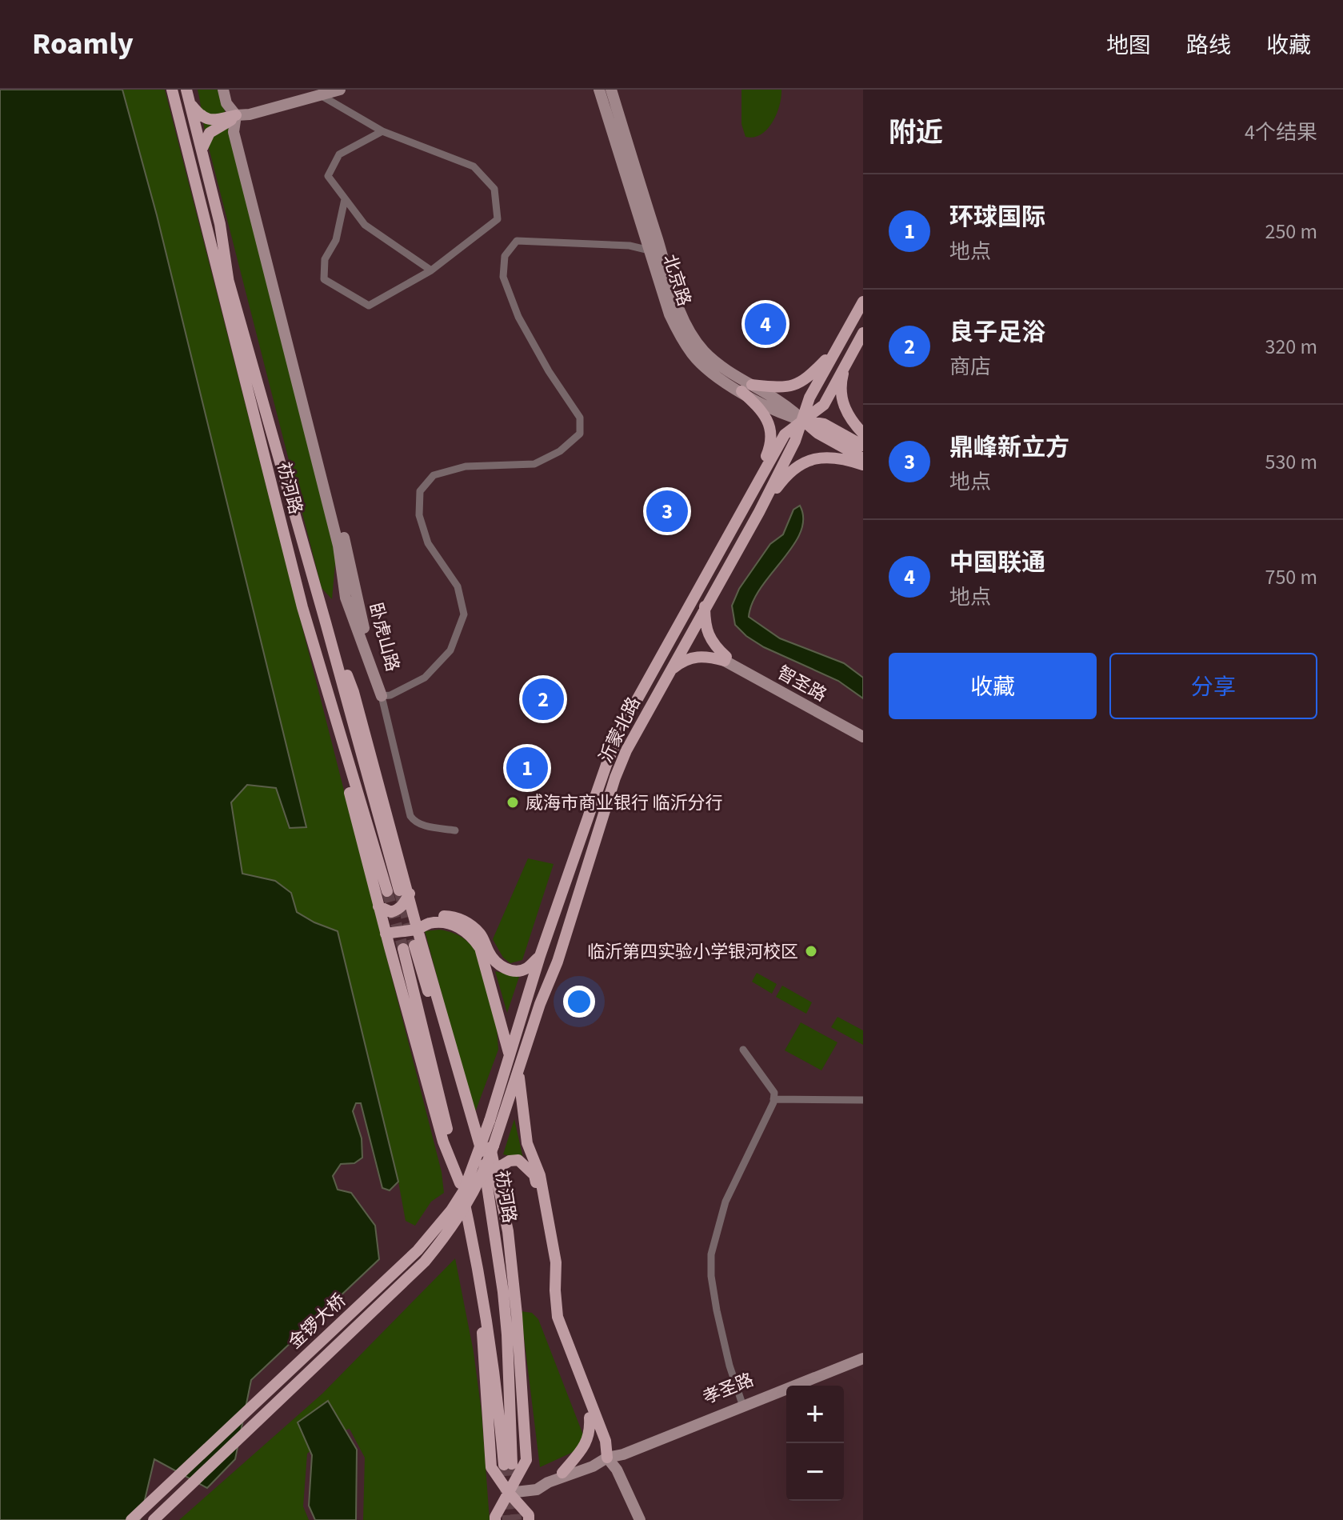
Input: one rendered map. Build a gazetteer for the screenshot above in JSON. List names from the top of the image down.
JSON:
{
  "streets": {
    "main road": [
      "北京路",
      "祊河路",
      "卧虎山路",
      "智圣路",
      "沂蒙北路",
      "金锣大桥",
      "孝圣路"
    ]
  },
  "crossings": [
    ["北京路", "沂蒙北路"],
    ["祊河路", "孝圣路"],
    ["沂蒙北路", "金锣大桥"]
  ],
  "places": ["威海市商业银行 临沂分行", "临沂第四实验小学银河校区"],
  "page": {
    "header": "Roamly",
    "nav": ["地图", "路线", "收藏"],
    "heading": ["附近", "4个结果"],
    "list": [
      {
        "mark": "1",
        "name": "环球国际",
        "note": "地点",
        "value": "250 m"
      },
      {
        "mark": "2",
        "name": "良子足浴",
        "note": "商店",
        "value": "320 m"
      },
      {
        "mark": "3",
        "name": "鼎峰新立方",
        "note": "地点",
        "value": "530 m"
      },
      {
        "mark": "4",
        "name": "中国联通",
        "note": "地点",
        "value": "750 m"
      }
    ],
    "pins": [
      "4",
      "3",
      "2",
      "1"
    ],
    "buttons": ["收藏", "分享"],
    "map_buttons": ["+", "−"]
  }
}
